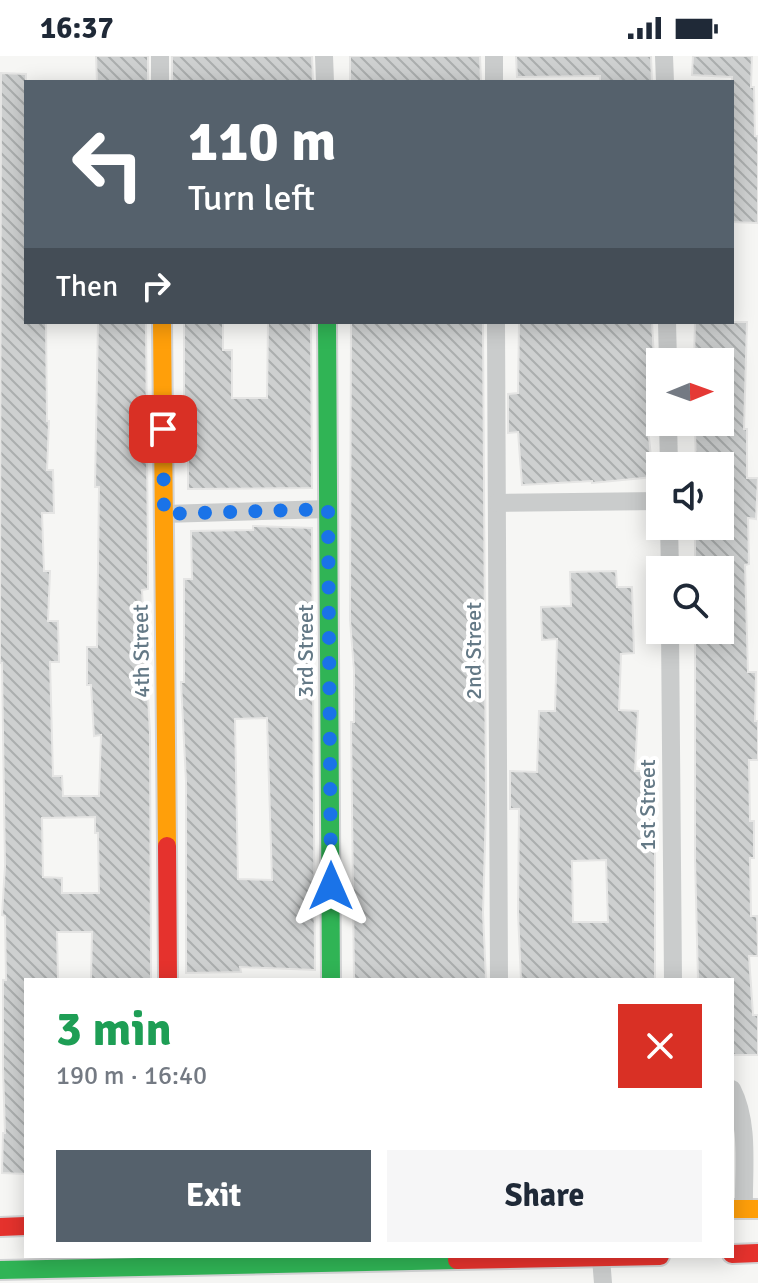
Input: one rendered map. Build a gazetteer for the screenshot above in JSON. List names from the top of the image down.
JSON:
{
  "streets": {
    "street": [
      "4th Street",
      "3rd Street",
      "2nd Street",
      "1st Street"
    ]
  },
  "north": "right",
  "page": {
    "status": "16:37",
    "turn": ["110 m", "Turn left"],
    "then": "Then",
    "heading": ["3 min", "190 m · 16:40"],
    "buttons": ["Exit", "Share"]
  }
}
